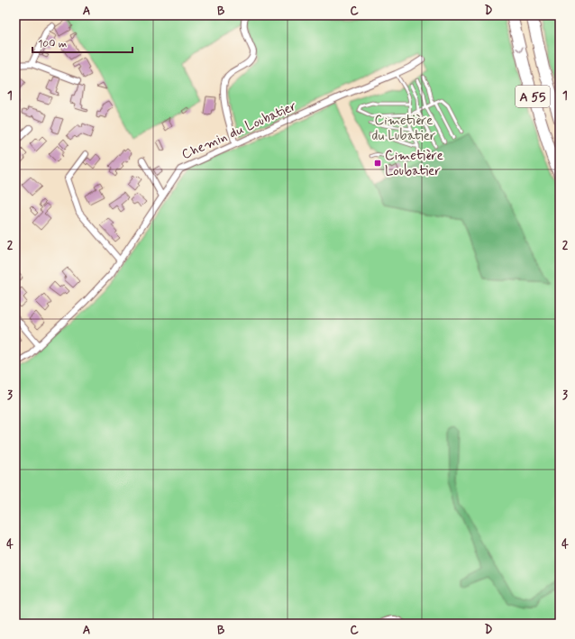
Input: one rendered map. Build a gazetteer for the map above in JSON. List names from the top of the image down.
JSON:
{
  "streets": {
    "highway": ["A 55"],
    "street": ["Chemin du Loubatier"]
  },
  "parks": ["Cimetière du Lubatier"],
  "places": {
    "transit": ["Cimetière Loubatier"]
  },
  "scale_bar": "100 m",
  "grid": {
    "columns": [
      "A",
      "B",
      "C",
      "D"
    ],
    "rows": [
      "1",
      "2",
      "3",
      "4"
    ]
  }
}
